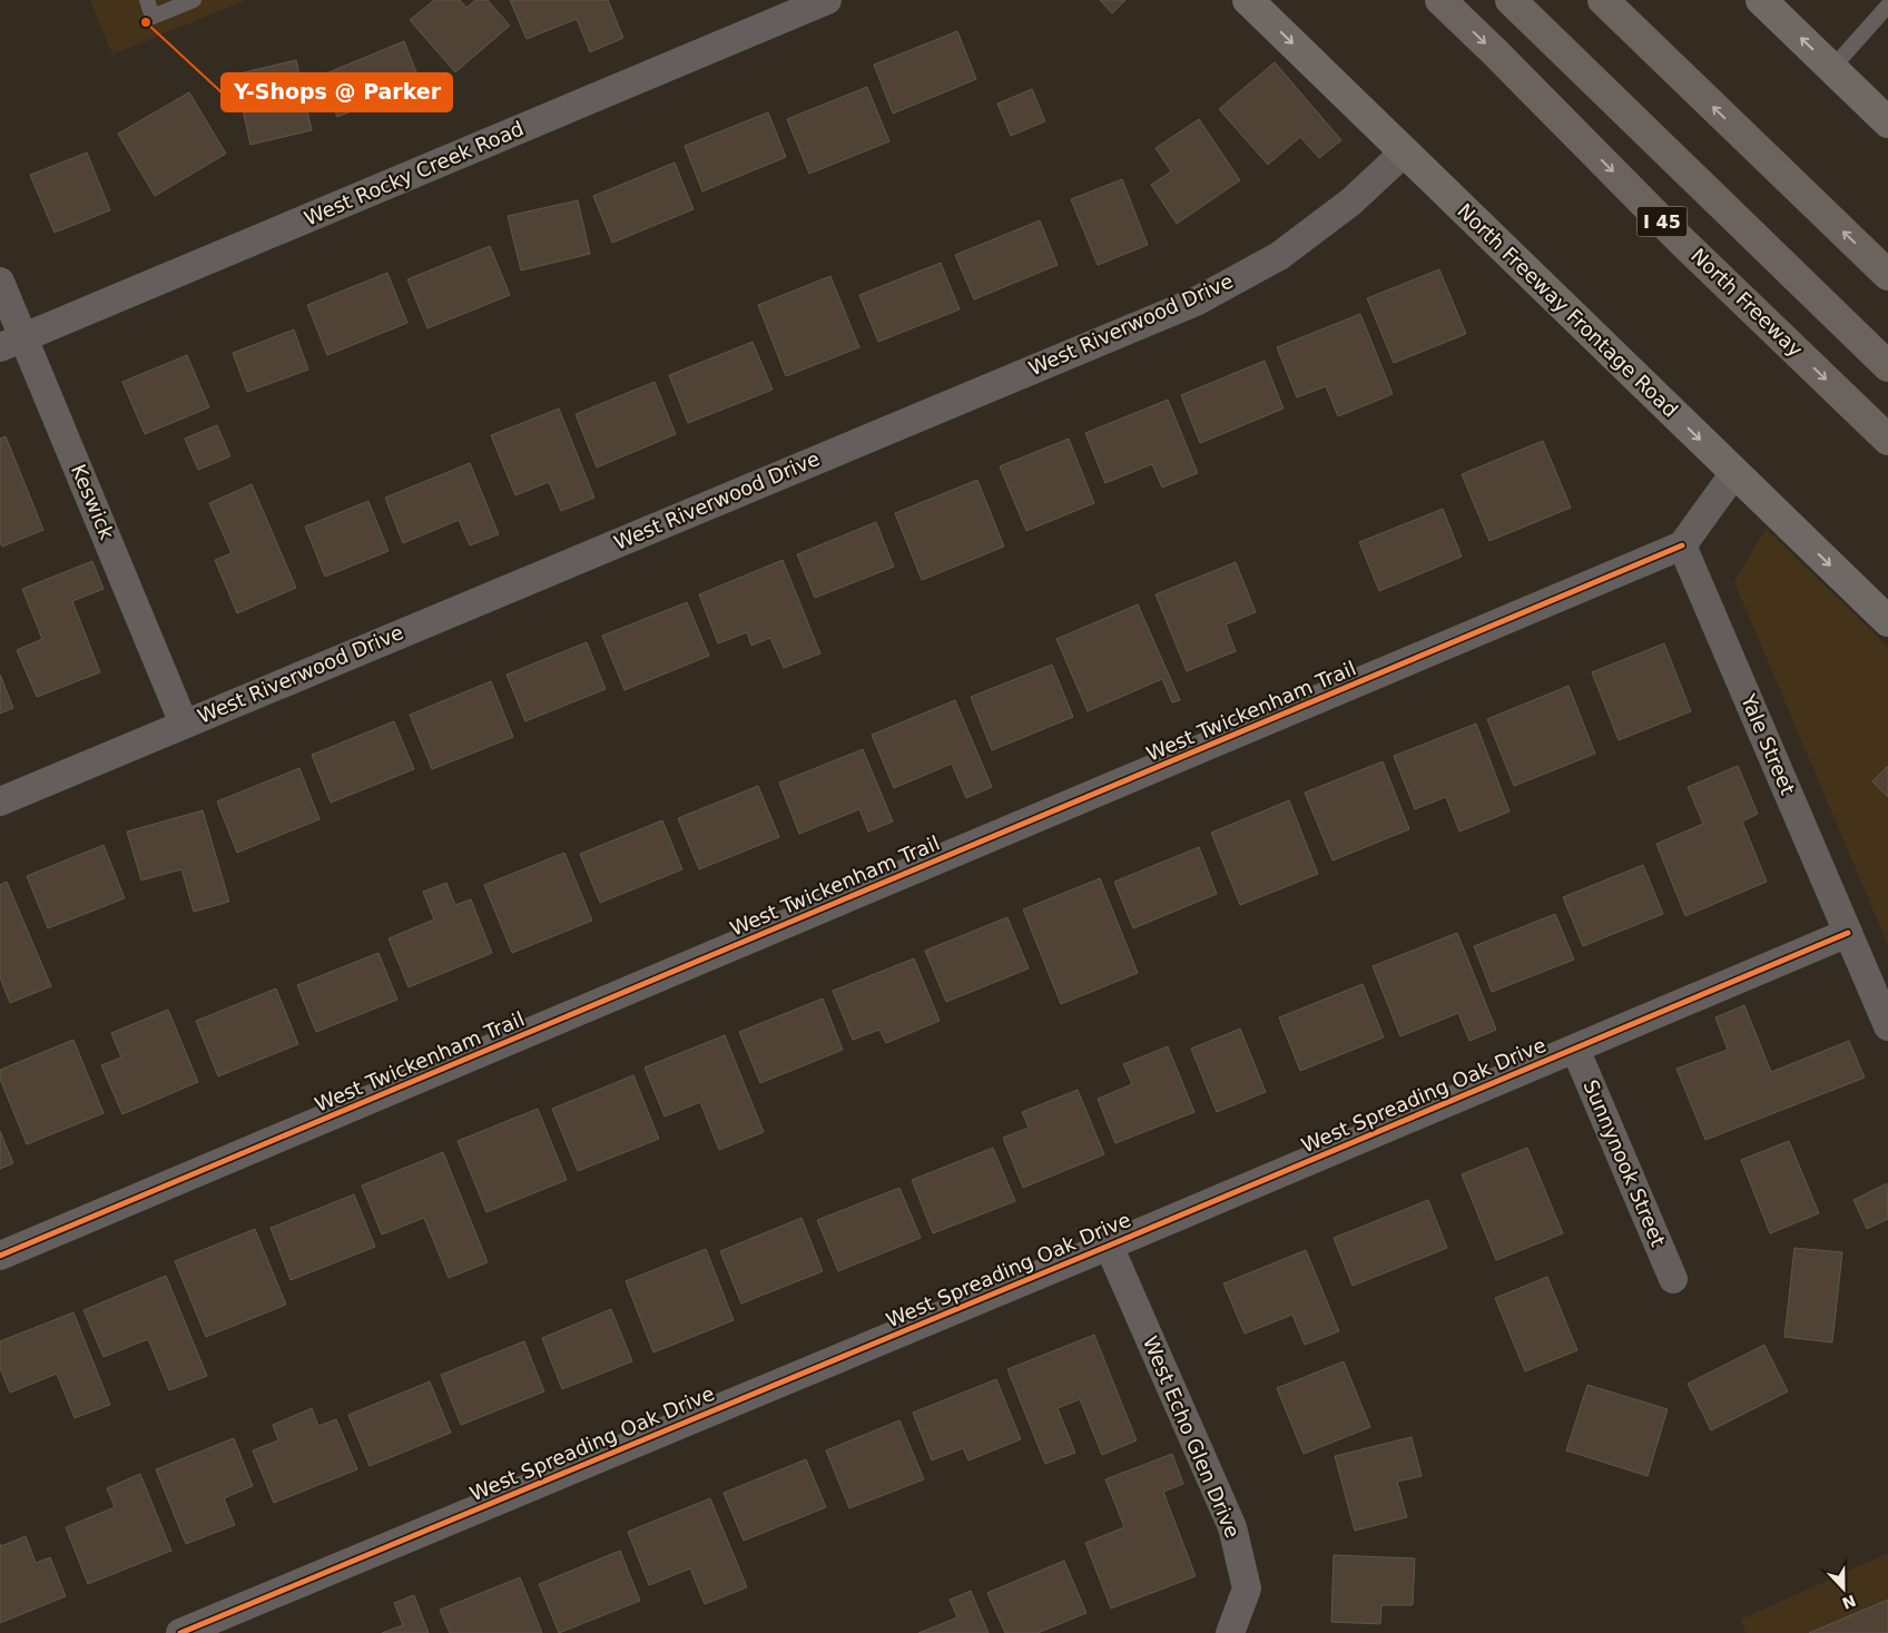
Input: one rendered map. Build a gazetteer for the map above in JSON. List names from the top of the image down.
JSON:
{
  "streets": {
    "highway": ["I 45", "North Freeway"],
    "main road": ["North Freeway Frontage Road"],
    "street": [
      "West Rocky Creek Road",
      "West Riverwood Drive",
      "Keswick",
      "West Twickenham Trail",
      "Yale Street",
      "West Spreading Oak Drive",
      "Sunnynook Street",
      "West Echo Glen Drive"
    ]
  },
  "crossings": [
    ["West Rocky Creek Road", "Keswick"],
    ["North Freeway Frontage Road", "West Riverwood Drive"],
    ["West Riverwood Drive", "Keswick"],
    ["West Twickenham Trail", "Yale Street"],
    ["Yale Street", "West Spreading Oak Drive"],
    ["West Spreading Oak Drive", "Sunnynook Street"],
    ["West Spreading Oak Drive", "West Echo Glen Drive"]
  ],
  "one_way": ["North Freeway Frontage Road"],
  "places": ["Y-Shops @ Parker"],
  "north": "bottom"
}
